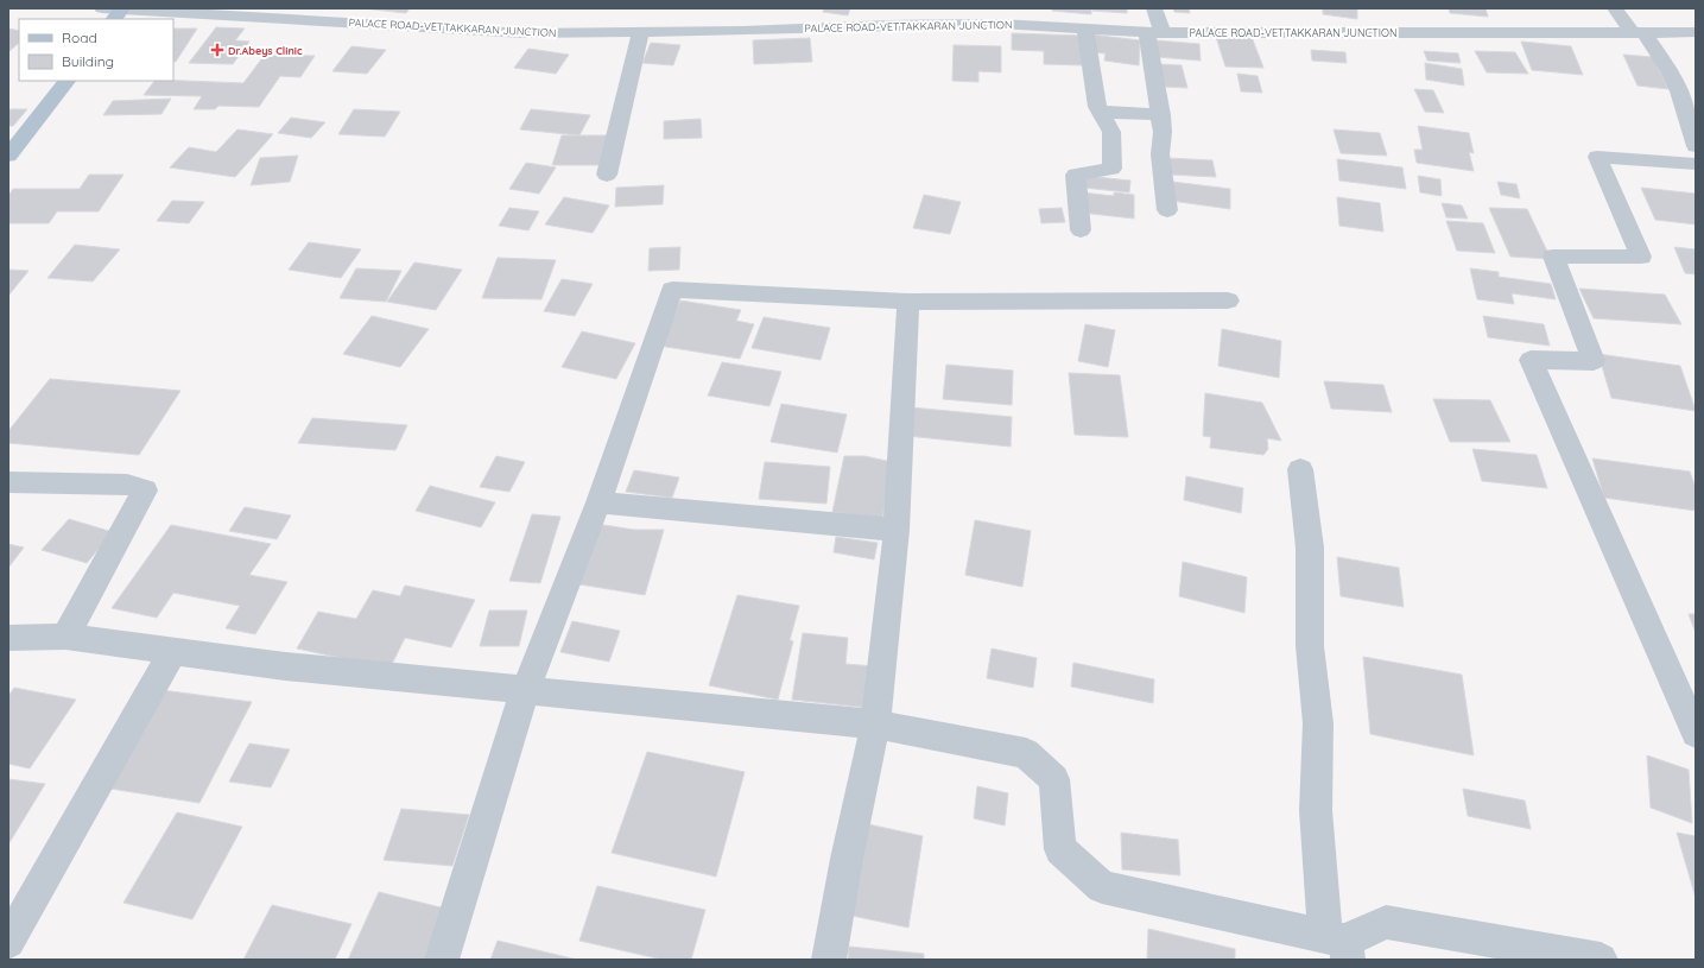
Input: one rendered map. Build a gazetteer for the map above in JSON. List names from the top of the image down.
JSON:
{
  "streets": {
    "street": ["PALACE ROAD-VETTAKKARAN JUNCTION"]
  },
  "places": {
    "health": ["Dr.Abeys Clinic"]
  },
  "legend": ["Road", "Building"]
}
